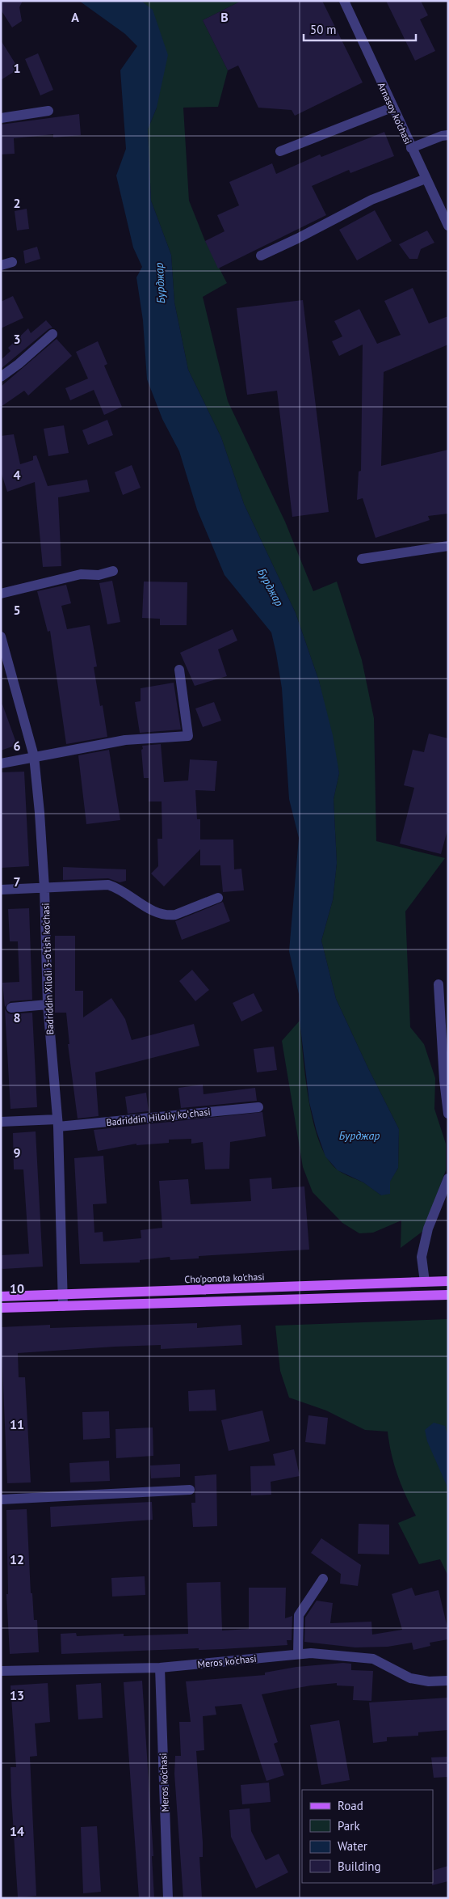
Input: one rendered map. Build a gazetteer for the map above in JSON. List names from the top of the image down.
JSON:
{
  "streets": {
    "main road": ["Cho'ponota ko'chasi"],
    "street": [
      "Arnasoy ko'chasi",
      "Badriddin Xiloli 3-o'tish ko'chasi",
      "Badriddin Hiloliy koʻchasi",
      "Meros ko'chasi",
      "Meros ko‘chasi"
    ]
  },
  "crossings": [
    ["Badriddin Xiloli 3-o'tish ko'chasi", "Badriddin Hiloliy koʻchasi"],
    ["Badriddin Xiloli 3-o'tish ko'chasi", "Cho'ponota ko'chasi"],
    ["Meros ko'chasi", "Meros ko‘chasi"]
  ],
  "water": ["Бурджар"],
  "legend": [
    "Road",
    "Park",
    "Water",
    "Building"
  ],
  "scale_bar": "50 m",
  "grid": {
    "columns": ["A", "B"],
    "rows": [
      "1",
      "2",
      "3",
      "4",
      "5",
      "6",
      "7",
      "8",
      "9",
      "10",
      "11",
      "12",
      "13",
      "14"
    ]
  }
}
